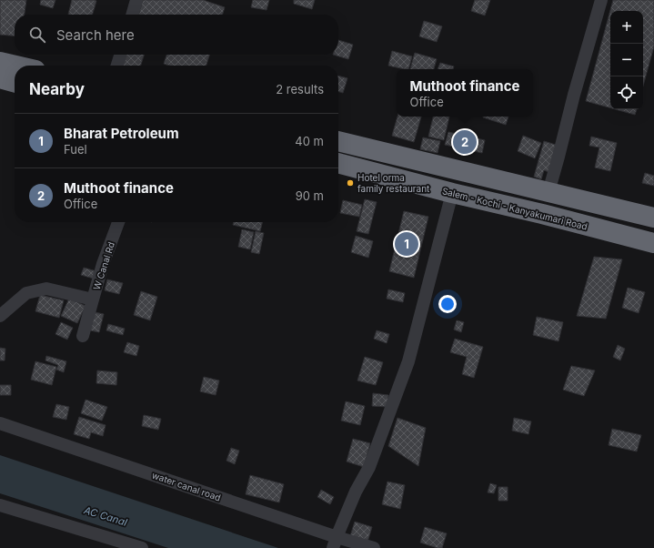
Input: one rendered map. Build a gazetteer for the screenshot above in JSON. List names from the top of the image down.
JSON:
{
  "streets": {
    "highway": ["Salem - Kochi - Kanyakumari Road"],
    "street": ["W Canal Rd", "water canal road"]
  },
  "water": ["AC Canal"],
  "places": ["Hotel orma family restaurant"],
  "page": {
    "map_buttons": ["+", "−"],
    "search": "Search here",
    "heading": ["Nearby", "2 results"],
    "popup": ["Muthoot finance", "Office"],
    "list": [
      {
        "mark": "1",
        "name": "Bharat Petroleum",
        "note": "Fuel",
        "value": "40 m"
      },
      {
        "mark": "2",
        "name": "Muthoot finance",
        "note": "Office",
        "value": "90 m"
      }
    ],
    "pins": ["2", "1"]
  }
}
